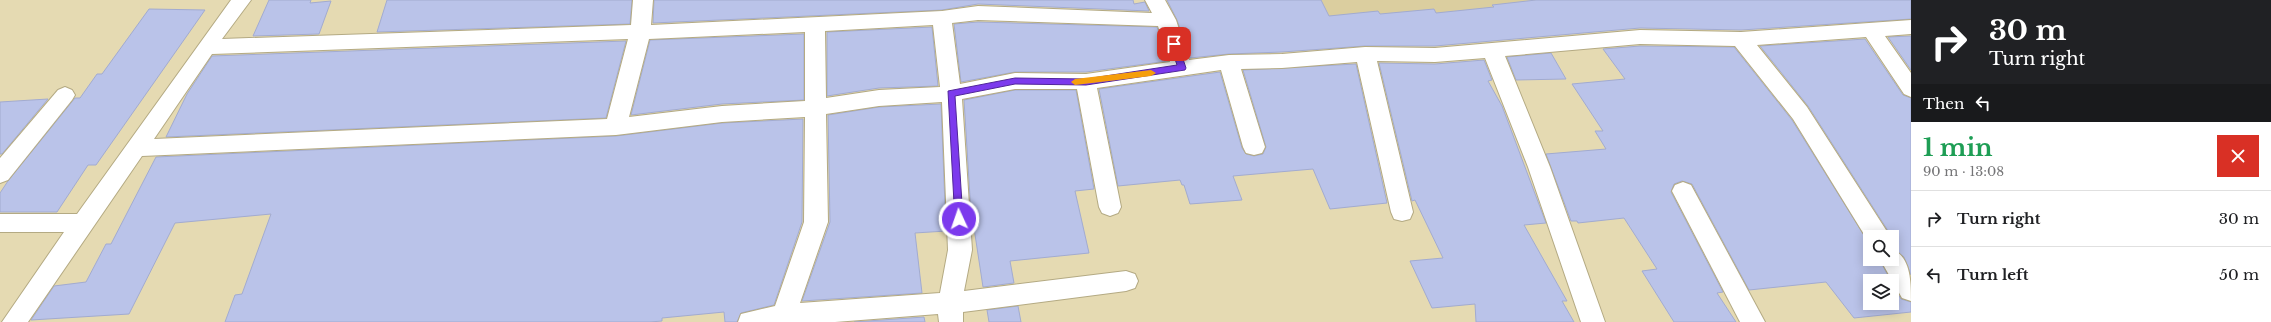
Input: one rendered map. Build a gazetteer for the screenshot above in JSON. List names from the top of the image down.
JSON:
{
  "page": {
    "turn": ["30 m", "Turn right"],
    "then": "Then",
    "heading": ["1 min", "90 m · 13:08"],
    "list": [
      {
        "name": "Turn right",
        "value": "30 m"
      },
      {
        "name": "Turn left",
        "value": "50 m"
      }
    ]
  }
}
